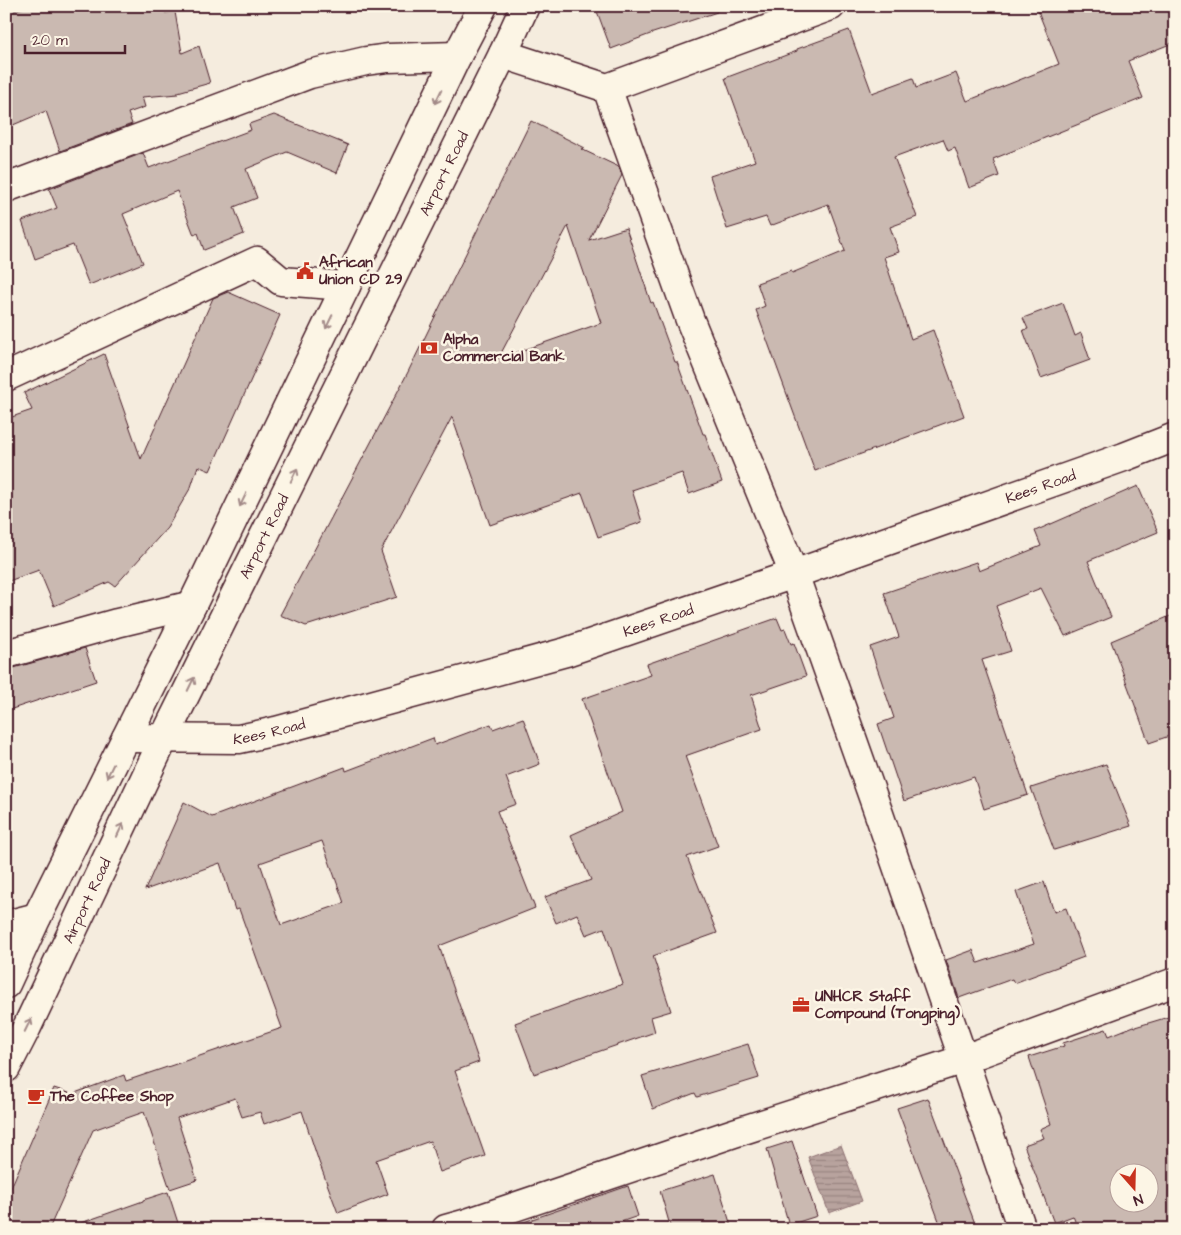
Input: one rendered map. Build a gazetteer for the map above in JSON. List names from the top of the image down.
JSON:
{
  "streets": {
    "street": ["Airport Road", "Kees Road"]
  },
  "crossings": [
    ["Airport Road", "Kees Road"]
  ],
  "places": {
    "public building": ["African Union CD 29"],
    "bank": ["Alpha Commercial Bank"],
    "office": ["UNHCR Staff Compound (Tongping)"],
    "cafe": ["The Coffee Shop"]
  },
  "scale_bar": "20 m",
  "north": "bottom"
}
